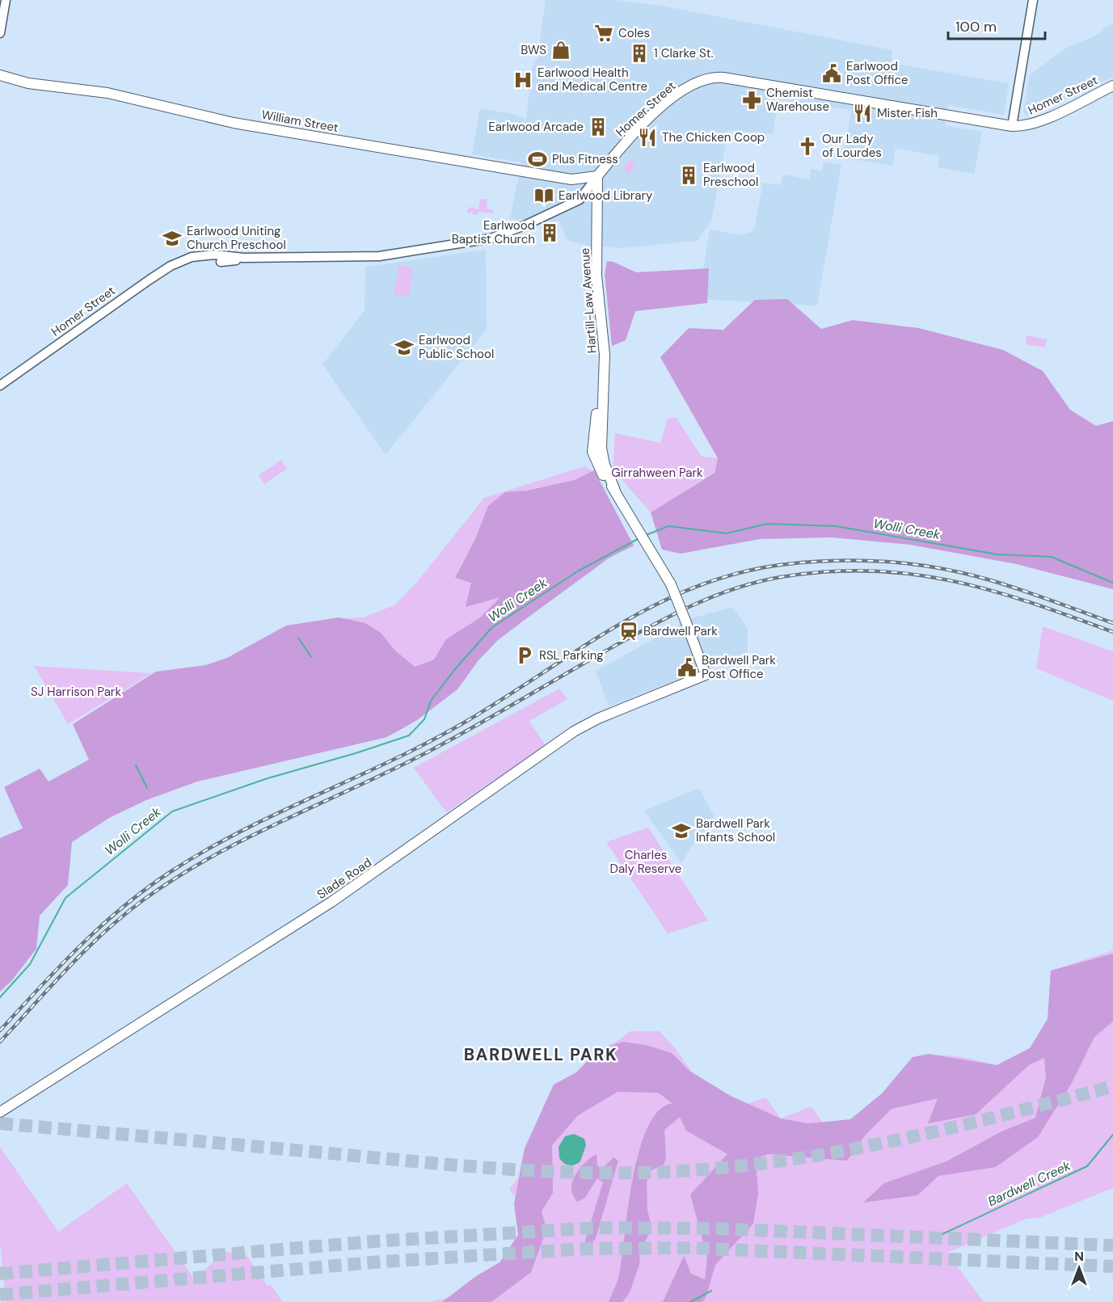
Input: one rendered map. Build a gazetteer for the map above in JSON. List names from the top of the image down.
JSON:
{
  "streets": {
    "main road": [
      "Homer Street",
      "William Street",
      "Hartill-Law Avenue",
      "Slade Road"
    ]
  },
  "crossings": [
    ["Homer Street", "William Street"],
    ["Homer Street", "Hartill-Law Avenue"],
    ["William Street", "Hartill-Law Avenue"],
    ["Hartill-Law Avenue", "Slade Road"]
  ],
  "districts": ["BARDWELL PARK"],
  "water": ["Wolli Creek", "Bardwell Creek"],
  "parks": ["Girrahween Park", "SJ Harrison Park", "Charles Daly Reserve"],
  "places": {
    "supermarket": ["Coles"],
    "shop": ["BWS"],
    "building": [
      "1 Clarke St.",
      "Earlwood Arcade",
      "Earlwood Preschool",
      "Earlwood Baptist Church"
    ],
    "public building": ["Earlwood Post Office", "Bardwell Park Post Office"],
    "hospital": ["Earlwood Health and Medical Centre"],
    "pharmacy": ["Chemist Warehouse"],
    "restaurant": ["Mister Fish", "The Chicken Coop"],
    "church": ["Our Lady of Lourdes"],
    "sports": ["Plus Fitness"],
    "library": ["Earlwood Library"],
    "school or university": ["Earlwood Uniting Church Preschool", "Earlwood Public School", "Bardwell Park Infants School"],
    "station": ["Bardwell Park"],
    "parking": ["RSL Parking"]
  },
  "scale_bar": "100 m",
  "north": "top"
}
